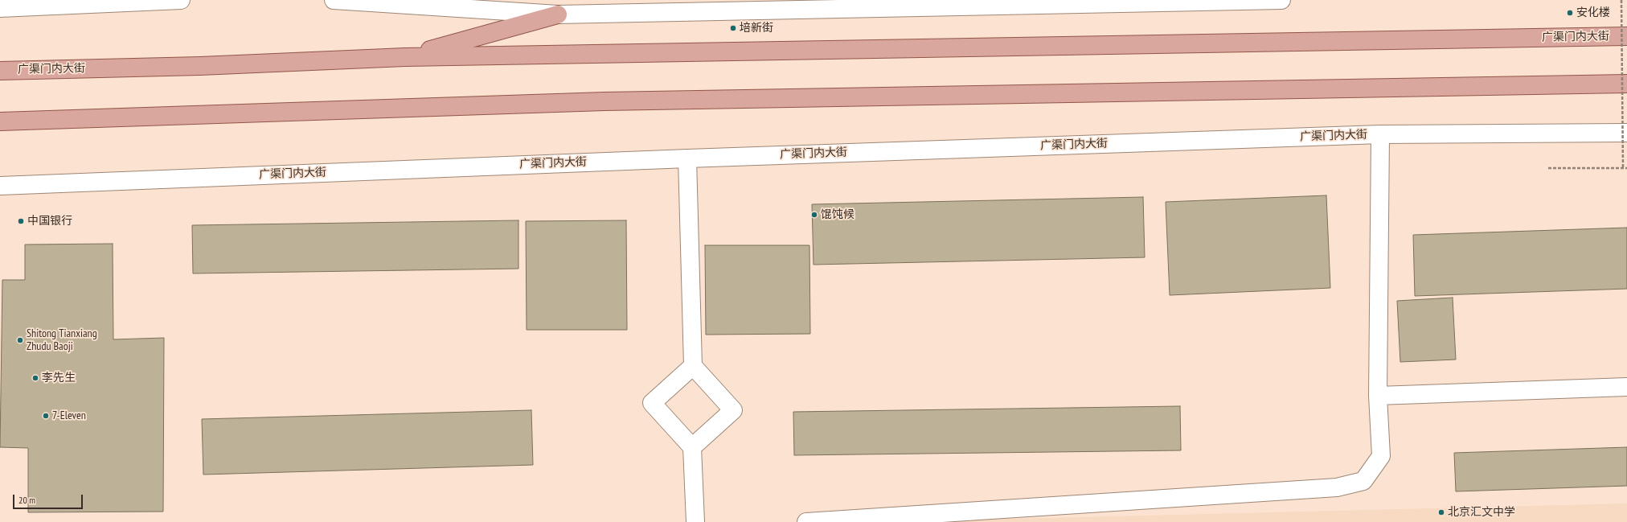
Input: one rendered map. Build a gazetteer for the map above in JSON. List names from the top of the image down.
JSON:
{
  "streets": {
    "main road": ["广渠门内大街"]
  },
  "places": [
    "安化楼",
    "培新街",
    "馄饨候",
    "中国银行",
    "Shitong Tianxiang Zhudu Baoji",
    "李先生",
    "7-Eleven",
    "北京汇文中学"
  ],
  "scale_bar": "20 m"
}
